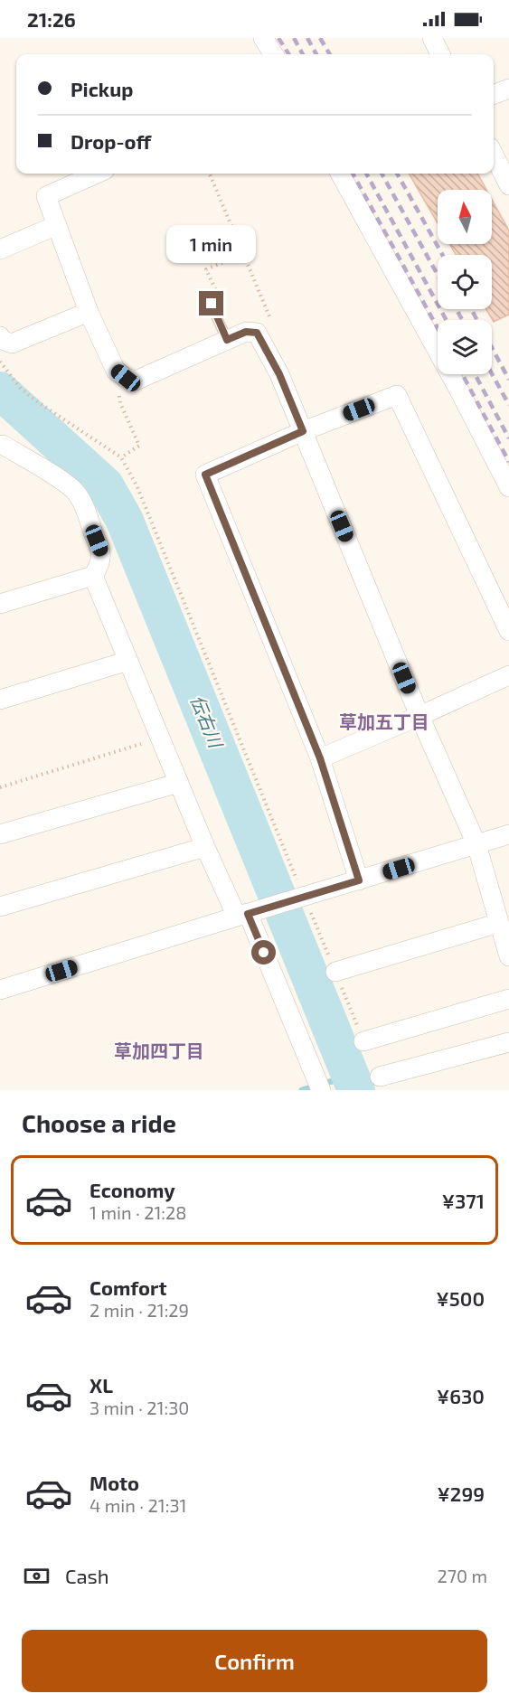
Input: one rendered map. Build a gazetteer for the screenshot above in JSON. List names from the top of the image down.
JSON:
{
  "districts": ["草加五丁目", "草加四丁目"],
  "water": ["伝右川"],
  "north": "top",
  "page": {
    "status": "21:26",
    "banner": ["Pickup", "Drop-off"],
    "bubble": "1 min",
    "heading": "Choose a ride",
    "list": [
      {
        "name": "Economy",
        "note": "1 min · 21:28",
        "value": "¥371"
      },
      {
        "name": "Comfort",
        "note": "2 min · 21:29",
        "value": "¥500"
      },
      {
        "name": "XL",
        "note": "3 min · 21:30",
        "value": "¥630"
      },
      {
        "name": "Moto",
        "note": "4 min · 21:31",
        "value": "¥299"
      }
    ],
    "pay": ["Cash", "270 m"],
    "buttons": "Confirm"
  }
}
